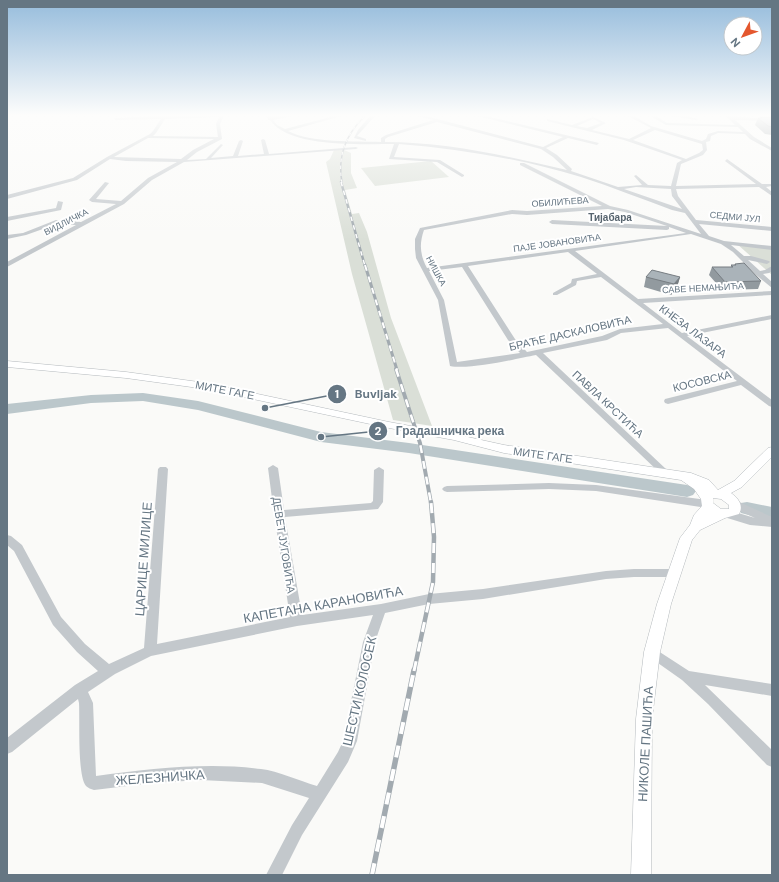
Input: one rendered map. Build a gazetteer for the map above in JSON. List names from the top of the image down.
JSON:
{
  "streets": {
    "main road": ["МИТЕ ГАГЕ", "НИКОЛЕ ПАШИЋА"],
    "street": [
      "ОБИЛИЋЕВА",
      "СЕДМИ ЈУЛ",
      "ВИДЛИЧКА",
      "ПАЈЕ ЈОВАНОВИЋА",
      "НИШКА",
      "САВЕ НЕМАЊИЋА",
      "КНЕЗА ЛАЗАРА",
      "БРАЋЕ ДАСКАЛОВИЋА",
      "КОСОВСКА",
      "ПАВЛА КРСТИЋА",
      "ДЕВЕТ ЈУГОВИЋА",
      "ЦАРИЦЕ МИЛИЦЕ",
      "КАПЕТАНА КАРАНОВИЋА",
      "ШЕСТИ КОЛОСЕК",
      "ЖЕЛЕЗНИЧКА"
    ]
  },
  "crossings": [
    ["ОБИЛИЋЕВА", "ПАЈЕ ЈОВАНОВИЋА"],
    ["ОБИЛИЋЕВА", "НИШКА"],
    ["ПАЈЕ ЈОВАНОВИЋА", "НИШКА"],
    ["ПАЈЕ ЈОВАНОВИЋА", "КНЕЗА ЛАЗАРА"],
    ["НИШКА", "БРАЋЕ ДАСКАЛОВИЋА"],
    ["САВЕ НЕМАЊИЋА", "КНЕЗА ЛАЗАРА"],
    ["КНЕЗА ЛАЗАРА", "БРАЋЕ ДАСКАЛОВИЋА"],
    ["КНЕЗА ЛАЗАРА", "КОСОВСКА"],
    ["БРАЋЕ ДАСКАЛОВИЋА", "ПАВЛА КРСТИЋА"],
    ["МИТЕ ГАГЕ", "ПАВЛА КРСТИЋА"],
    ["МИТЕ ГАГЕ", "НИКОЛЕ ПАШИЋА"],
    ["ДЕВЕТ ЈУГОВИЋА", "КАПЕТАНА КАРАНОВИЋА"],
    ["ЦАРИЦЕ МИЛИЦЕ", "КАПЕТАНА КАРАНОВИЋА"],
    ["КАПЕТАНА КАРАНОВИЋА", "ШЕСТИ КОЛОСЕК"],
    ["КАПЕТАНА КАРАНОВИЋА", "НИКОЛЕ ПАШИЋА"],
    ["КАПЕТАНА КАРАНОВИЋА", "ЖЕЛЕЗНИЧКА"],
    ["ШЕСТИ КОЛОСЕК", "ЖЕЛЕЗНИЧКА"]
  ],
  "districts": ["Тијабара"],
  "places": ["Buvljak", "Градашничка река"],
  "north": "bottom left"
}
